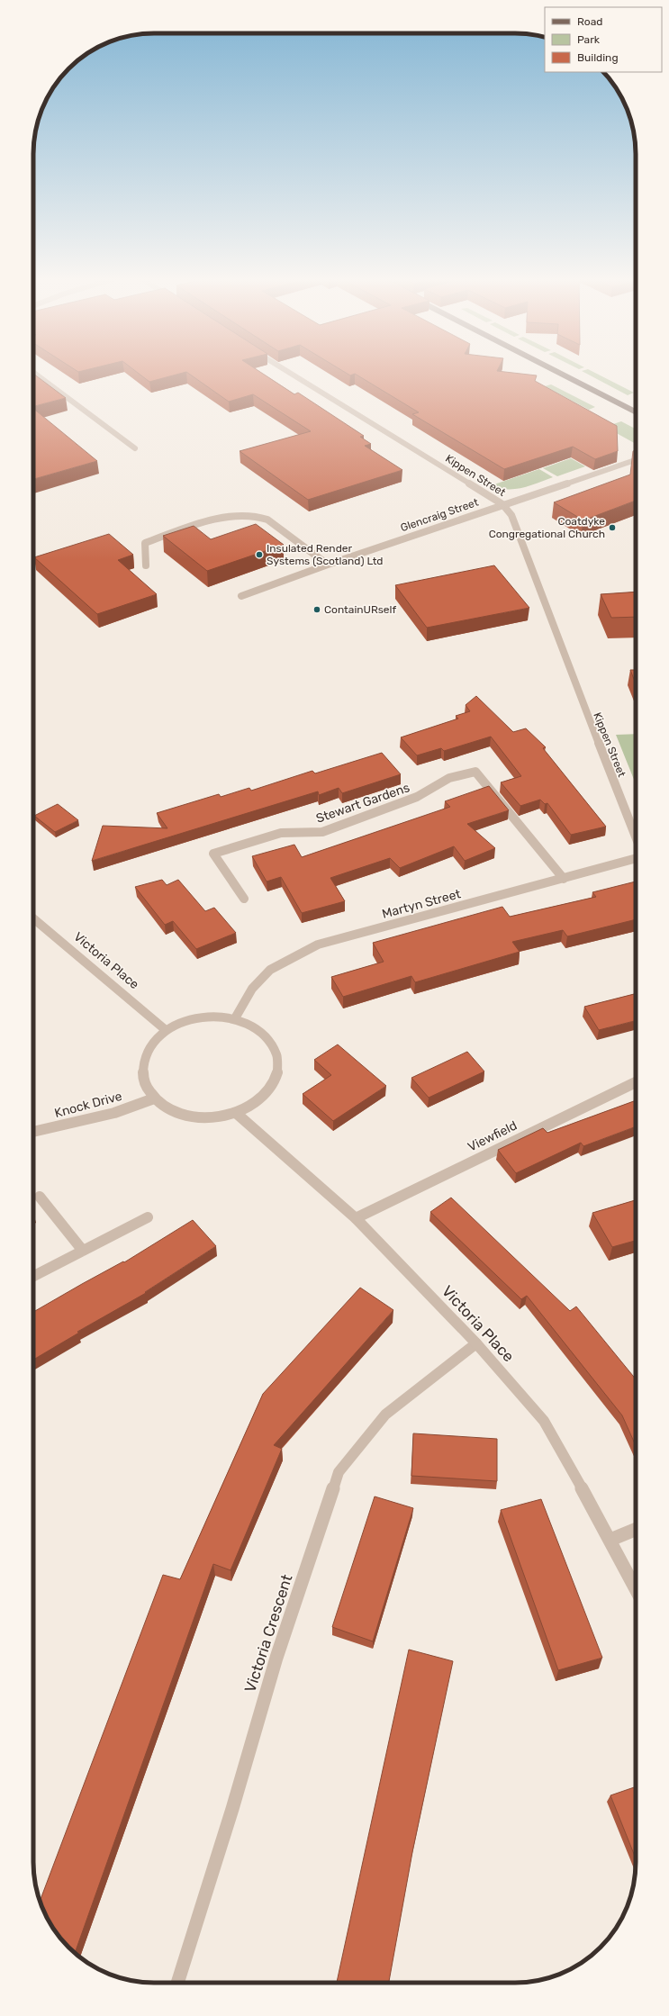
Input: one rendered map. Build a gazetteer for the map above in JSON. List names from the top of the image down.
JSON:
{
  "streets": {
    "street": [
      "Kippen Street",
      "Glencraig Street",
      "Stewart Gardens",
      "Martyn Street",
      "Victoria Place",
      "Knock Drive",
      "Viewfield",
      "Victoria Crescent"
    ]
  },
  "crossings": [
    ["Kippen Street", "Glencraig Street"],
    ["Stewart Gardens", "Martyn Street"],
    ["Martyn Street", "Victoria Place"],
    ["Martyn Street", "Knock Drive"],
    ["Victoria Place", "Knock Drive"],
    ["Victoria Place", "Viewfield"],
    ["Victoria Place", "Victoria Crescent"]
  ],
  "places": ["Coatdyke Congregational Church", "Insulated Render Systems (Scotland) Ltd", "ContainURself"],
  "legend": ["Road", "Park", "Building"]
}
